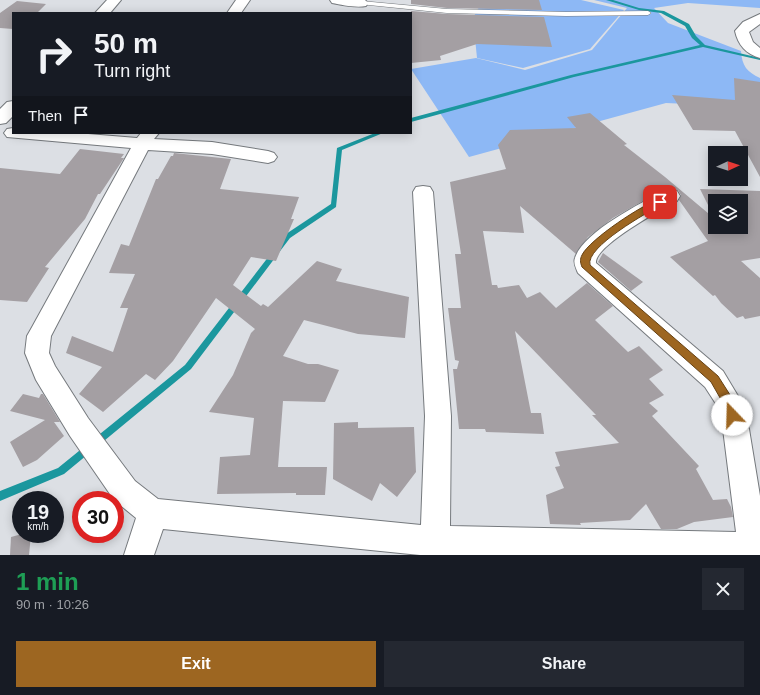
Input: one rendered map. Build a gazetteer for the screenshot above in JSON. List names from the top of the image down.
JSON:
{
  "north": "right",
  "page": {
    "turn": ["50 m", "Turn right"],
    "then": "Then",
    "speed": "19 km/h",
    "limit": "30",
    "heading": ["1 min", "90 m · 10:26"],
    "buttons": ["Exit", "Share"]
  }
}
